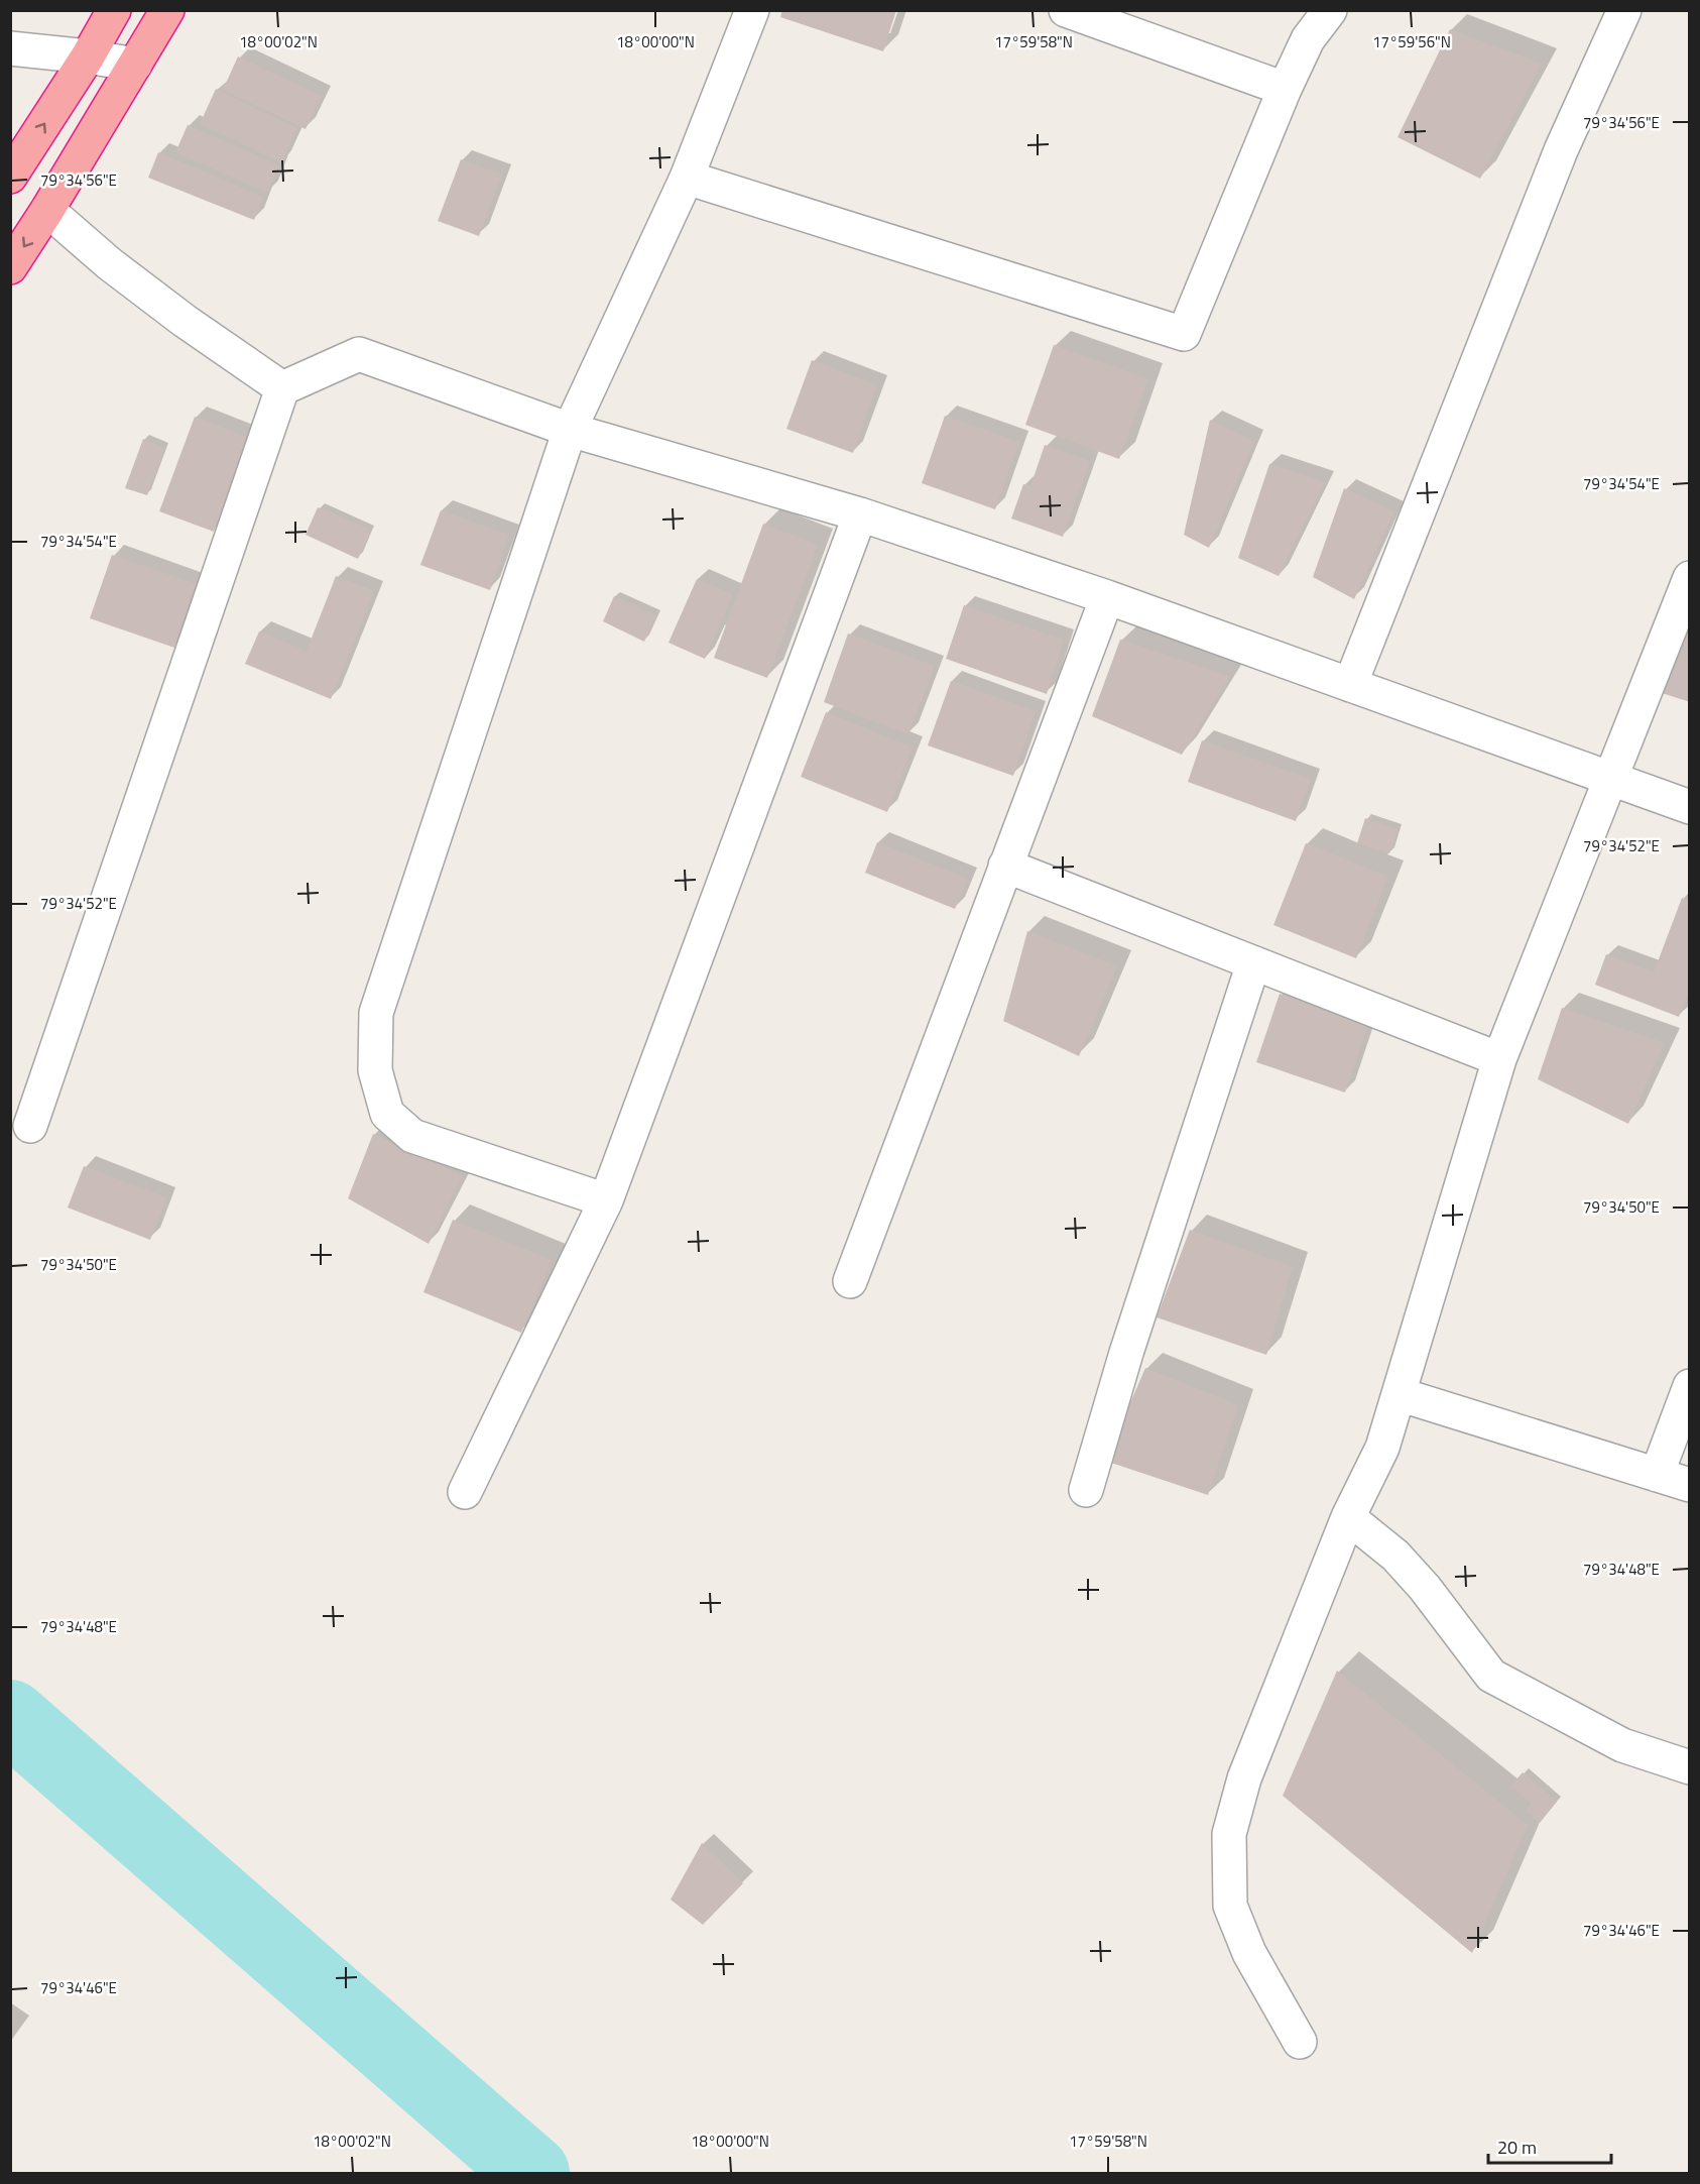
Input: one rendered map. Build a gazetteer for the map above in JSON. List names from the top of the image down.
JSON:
{
  "scale_bar": "20 m",
  "coordinates": [
    "18°00'02\"N",
    "18°00'00\"N",
    "17°59'58\"N",
    "17°59'56\"N",
    "79°34'56\"E",
    "79°34'54\"E",
    "79°34'52\"E",
    "79°34'50\"E",
    "79°34'48\"E",
    "79°34'46\"E"
  ]
}
